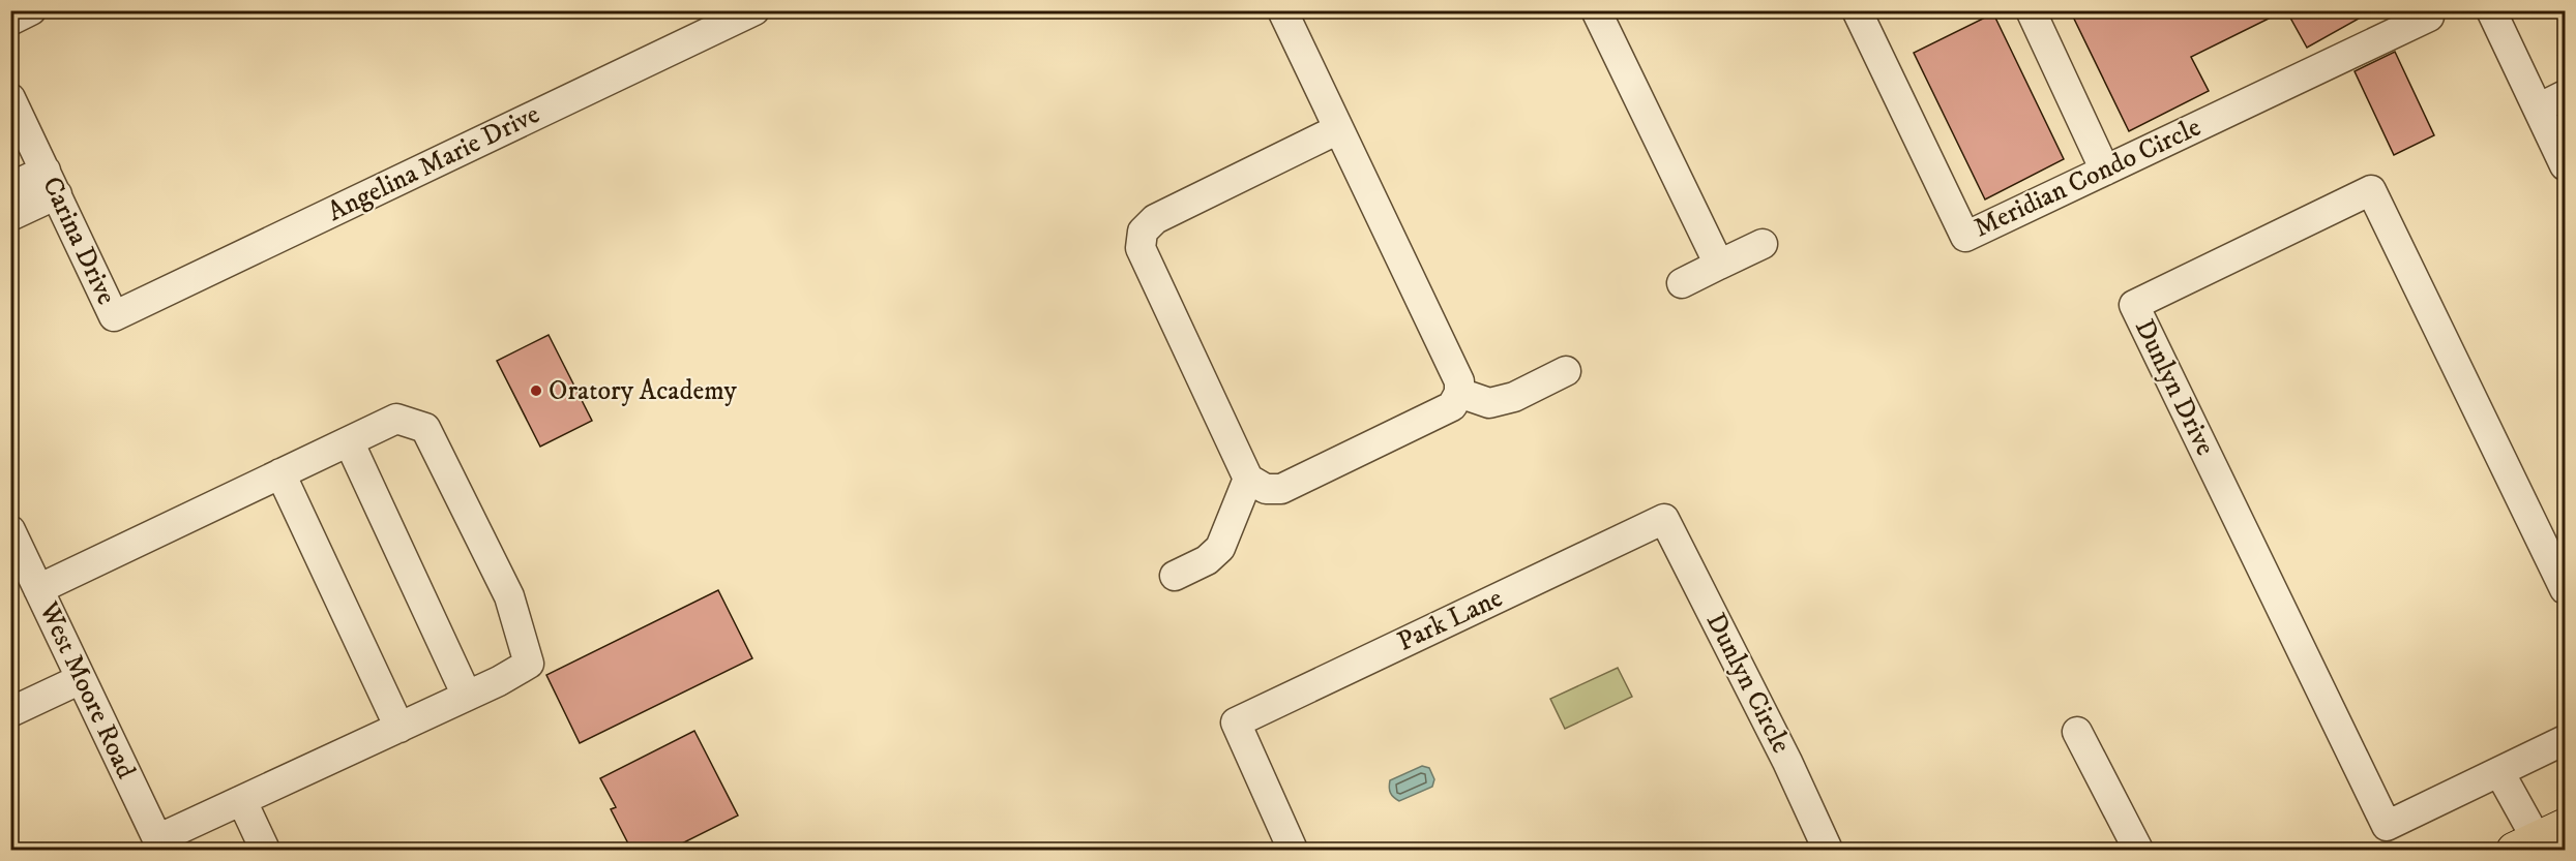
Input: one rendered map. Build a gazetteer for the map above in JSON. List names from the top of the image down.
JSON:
{
  "streets": {
    "street": [
      "Angelina Marie Drive",
      "Meridian Condo Circle",
      "Carina Drive",
      "Dunlyn Drive",
      "Park Lane",
      "Dunlyn Circle",
      "West Moore Road"
    ]
  },
  "crossings": [
    ["Angelina Marie Drive", "Carina Drive"],
    ["Park Lane", "Dunlyn Circle"]
  ],
  "places": ["Oratory Academy"]
}
